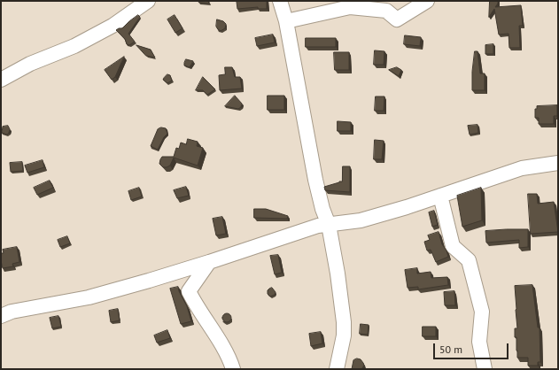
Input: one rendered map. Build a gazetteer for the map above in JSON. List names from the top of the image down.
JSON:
{
  "scale_bar": "50 m"
}
